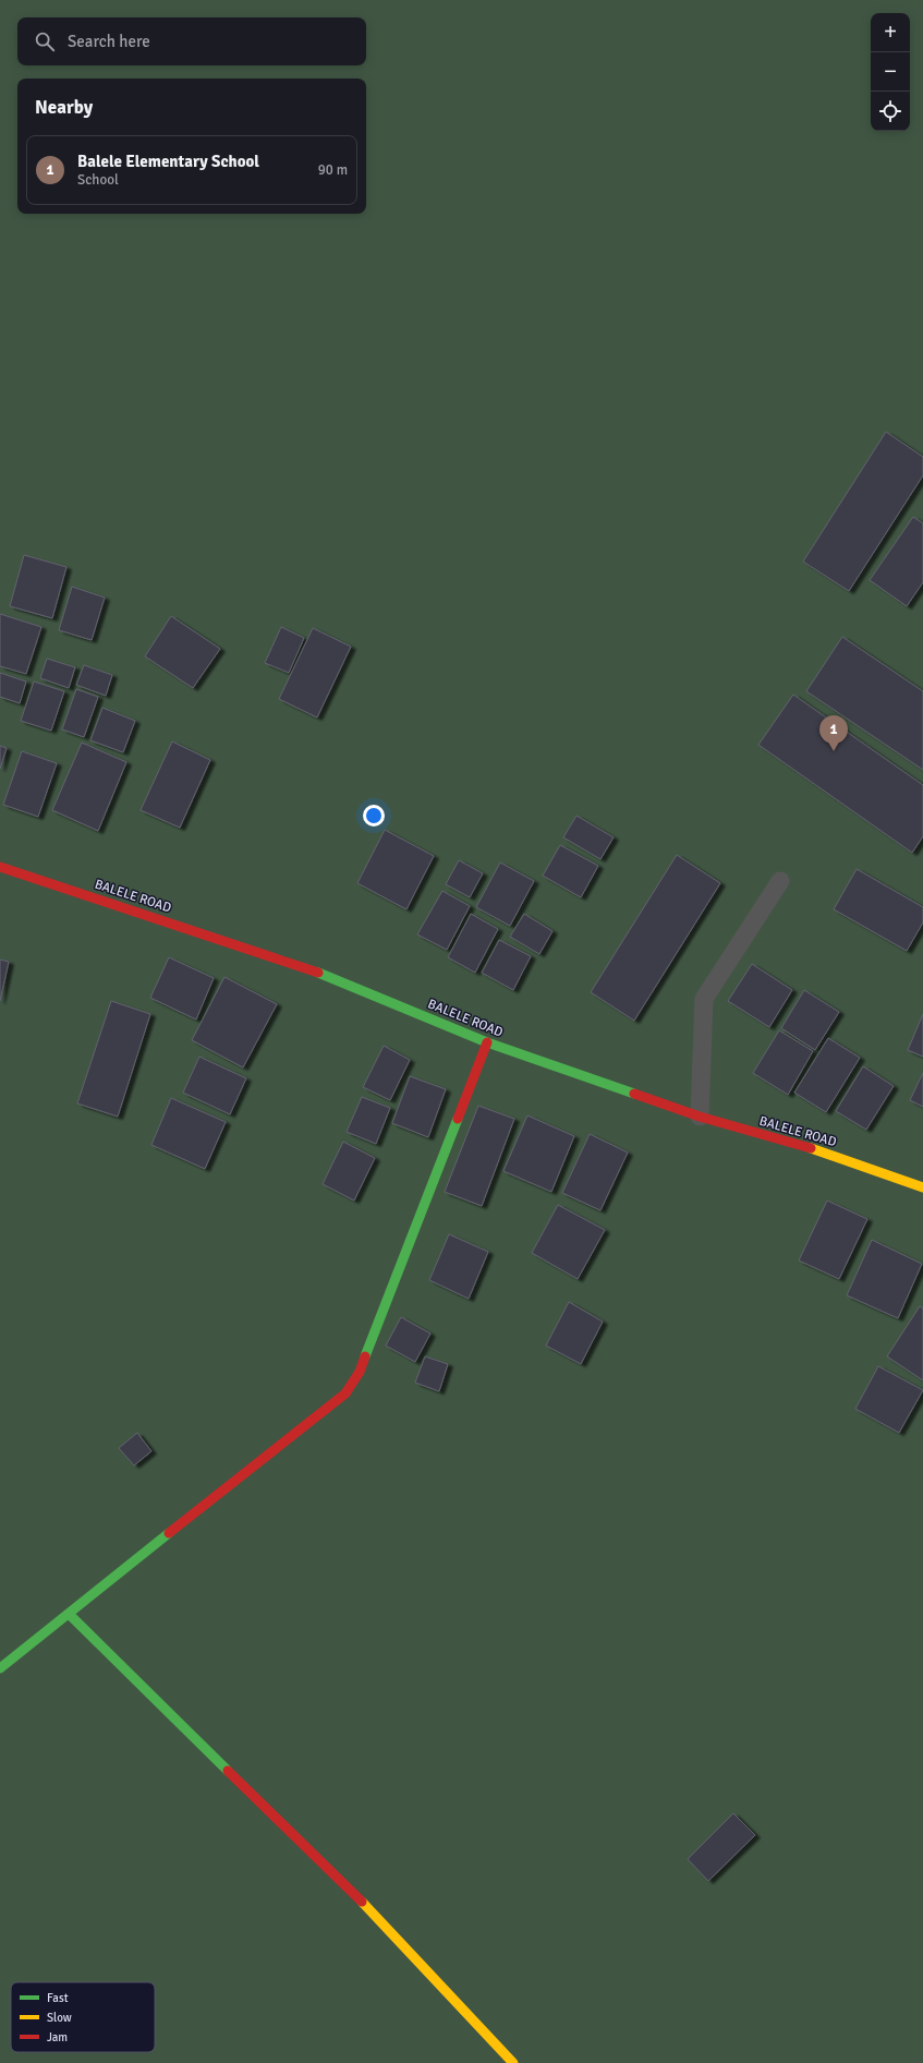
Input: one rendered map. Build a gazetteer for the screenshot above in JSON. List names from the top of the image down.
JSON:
{
  "streets": {
    "street": ["BALELE ROAD"]
  },
  "legend": ["Fast", "Slow", "Jam"],
  "page": {
    "map_buttons": ["+", "−"],
    "search": "Search here",
    "heading": "Nearby",
    "list": [
      {
        "mark": "1",
        "name": "Balele Elementary School",
        "note": "School",
        "value": "90 m"
      }
    ],
    "pins": "1"
  }
}
